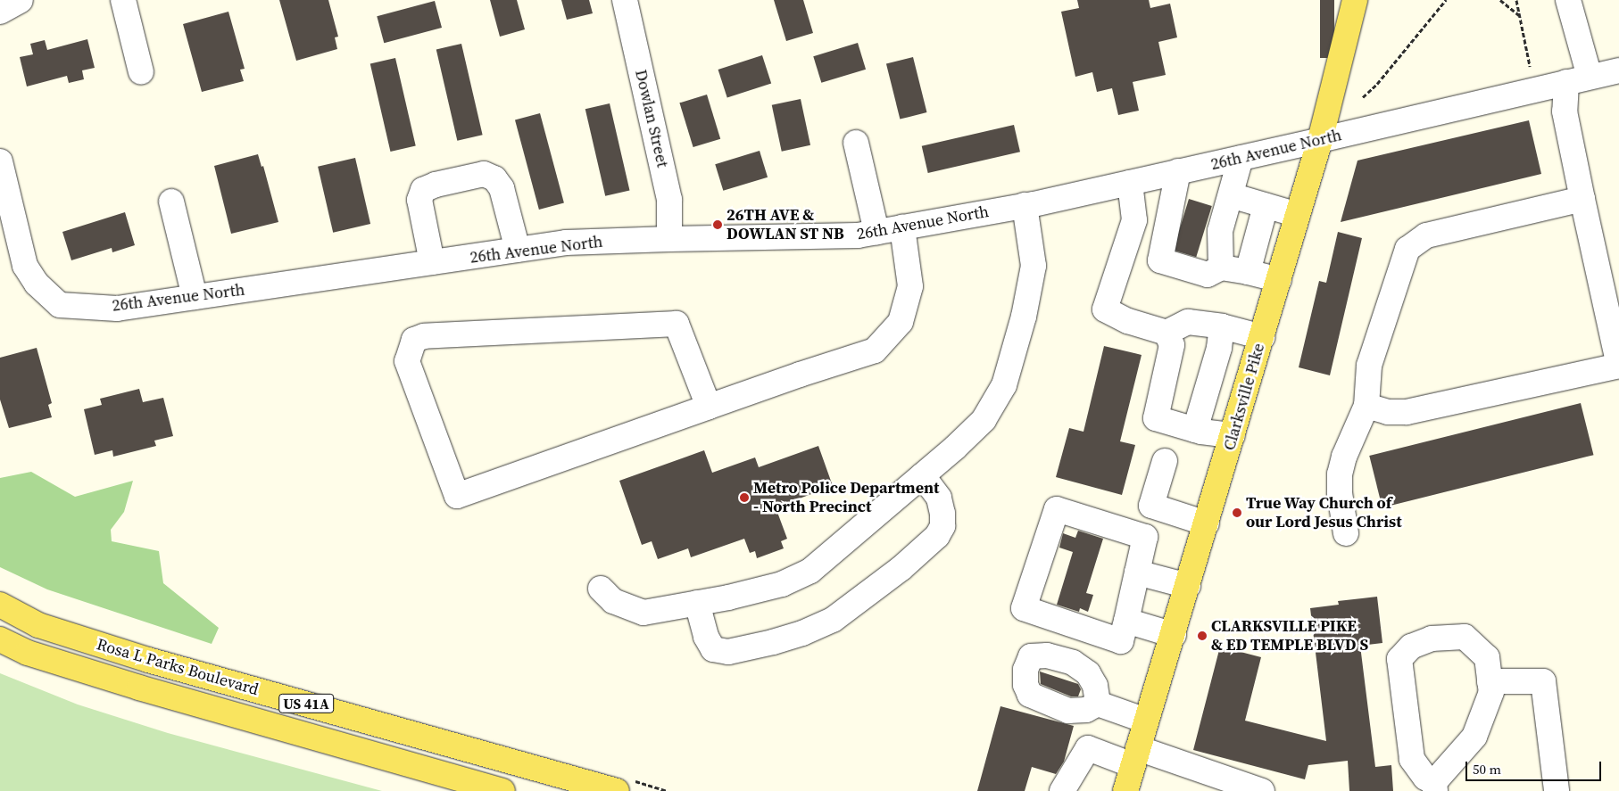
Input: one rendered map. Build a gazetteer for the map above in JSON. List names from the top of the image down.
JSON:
{
  "streets": {
    "main road": ["Clarksville Pike", "Rosa L Parks Boulevard", "US 41A"],
    "street": ["Dowlan Street", "26th Avenue North"]
  },
  "crossings": [
    ["Dowlan Street", "26th Avenue North"],
    ["26th Avenue North", "Clarksville Pike"]
  ],
  "places": [
    "26TH AVE & DOWLAN ST NB",
    "Metro Police Department - North Precinct",
    "True Way Church of our Lord Jesus Christ",
    "CLARKSVILLE PIKE & ED TEMPLE BLVD S"
  ],
  "scale_bar": "50 m"
}
